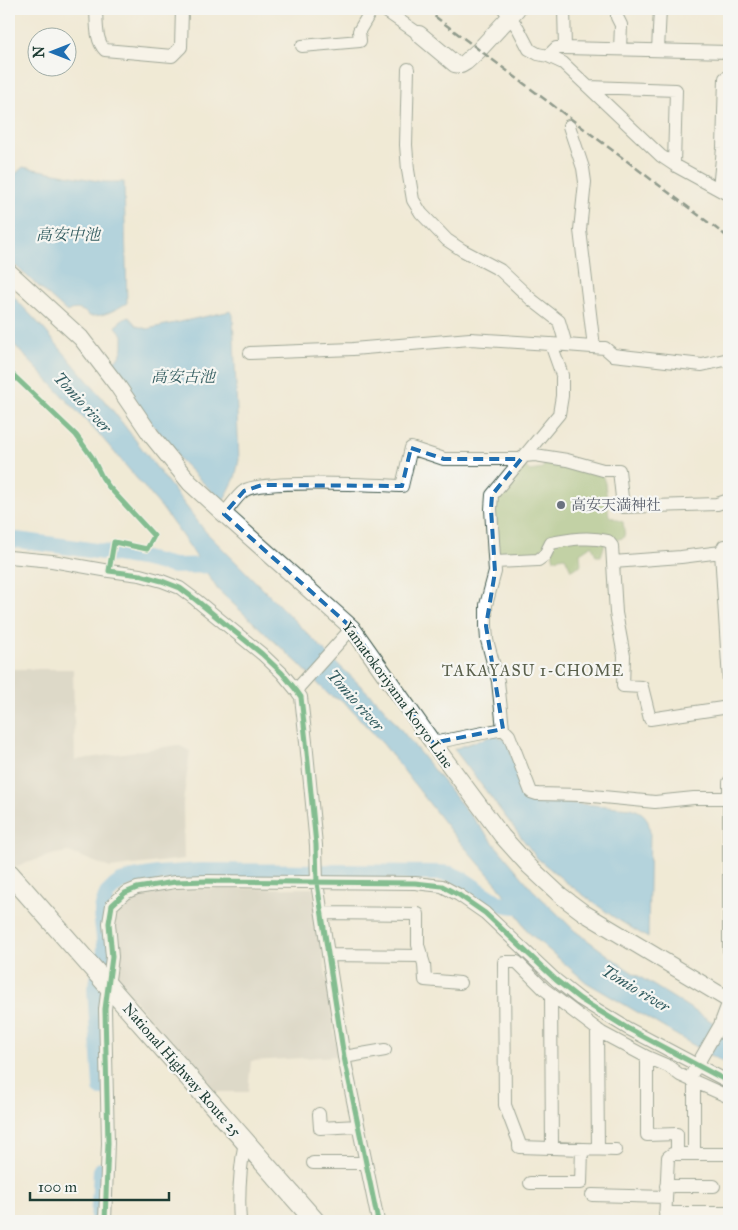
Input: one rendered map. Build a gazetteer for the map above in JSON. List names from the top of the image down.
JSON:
{
  "streets": {
    "highway": ["National Highway Route 25"],
    "main road": ["Yamatokoriyama Koryo Line"]
  },
  "districts": ["TAKAYASU 1-CHOME"],
  "water": ["高安中池", "高安古池", "Tomio river"],
  "places": ["高安天満神社"],
  "scale_bar": "100 m",
  "north": "left"
}
